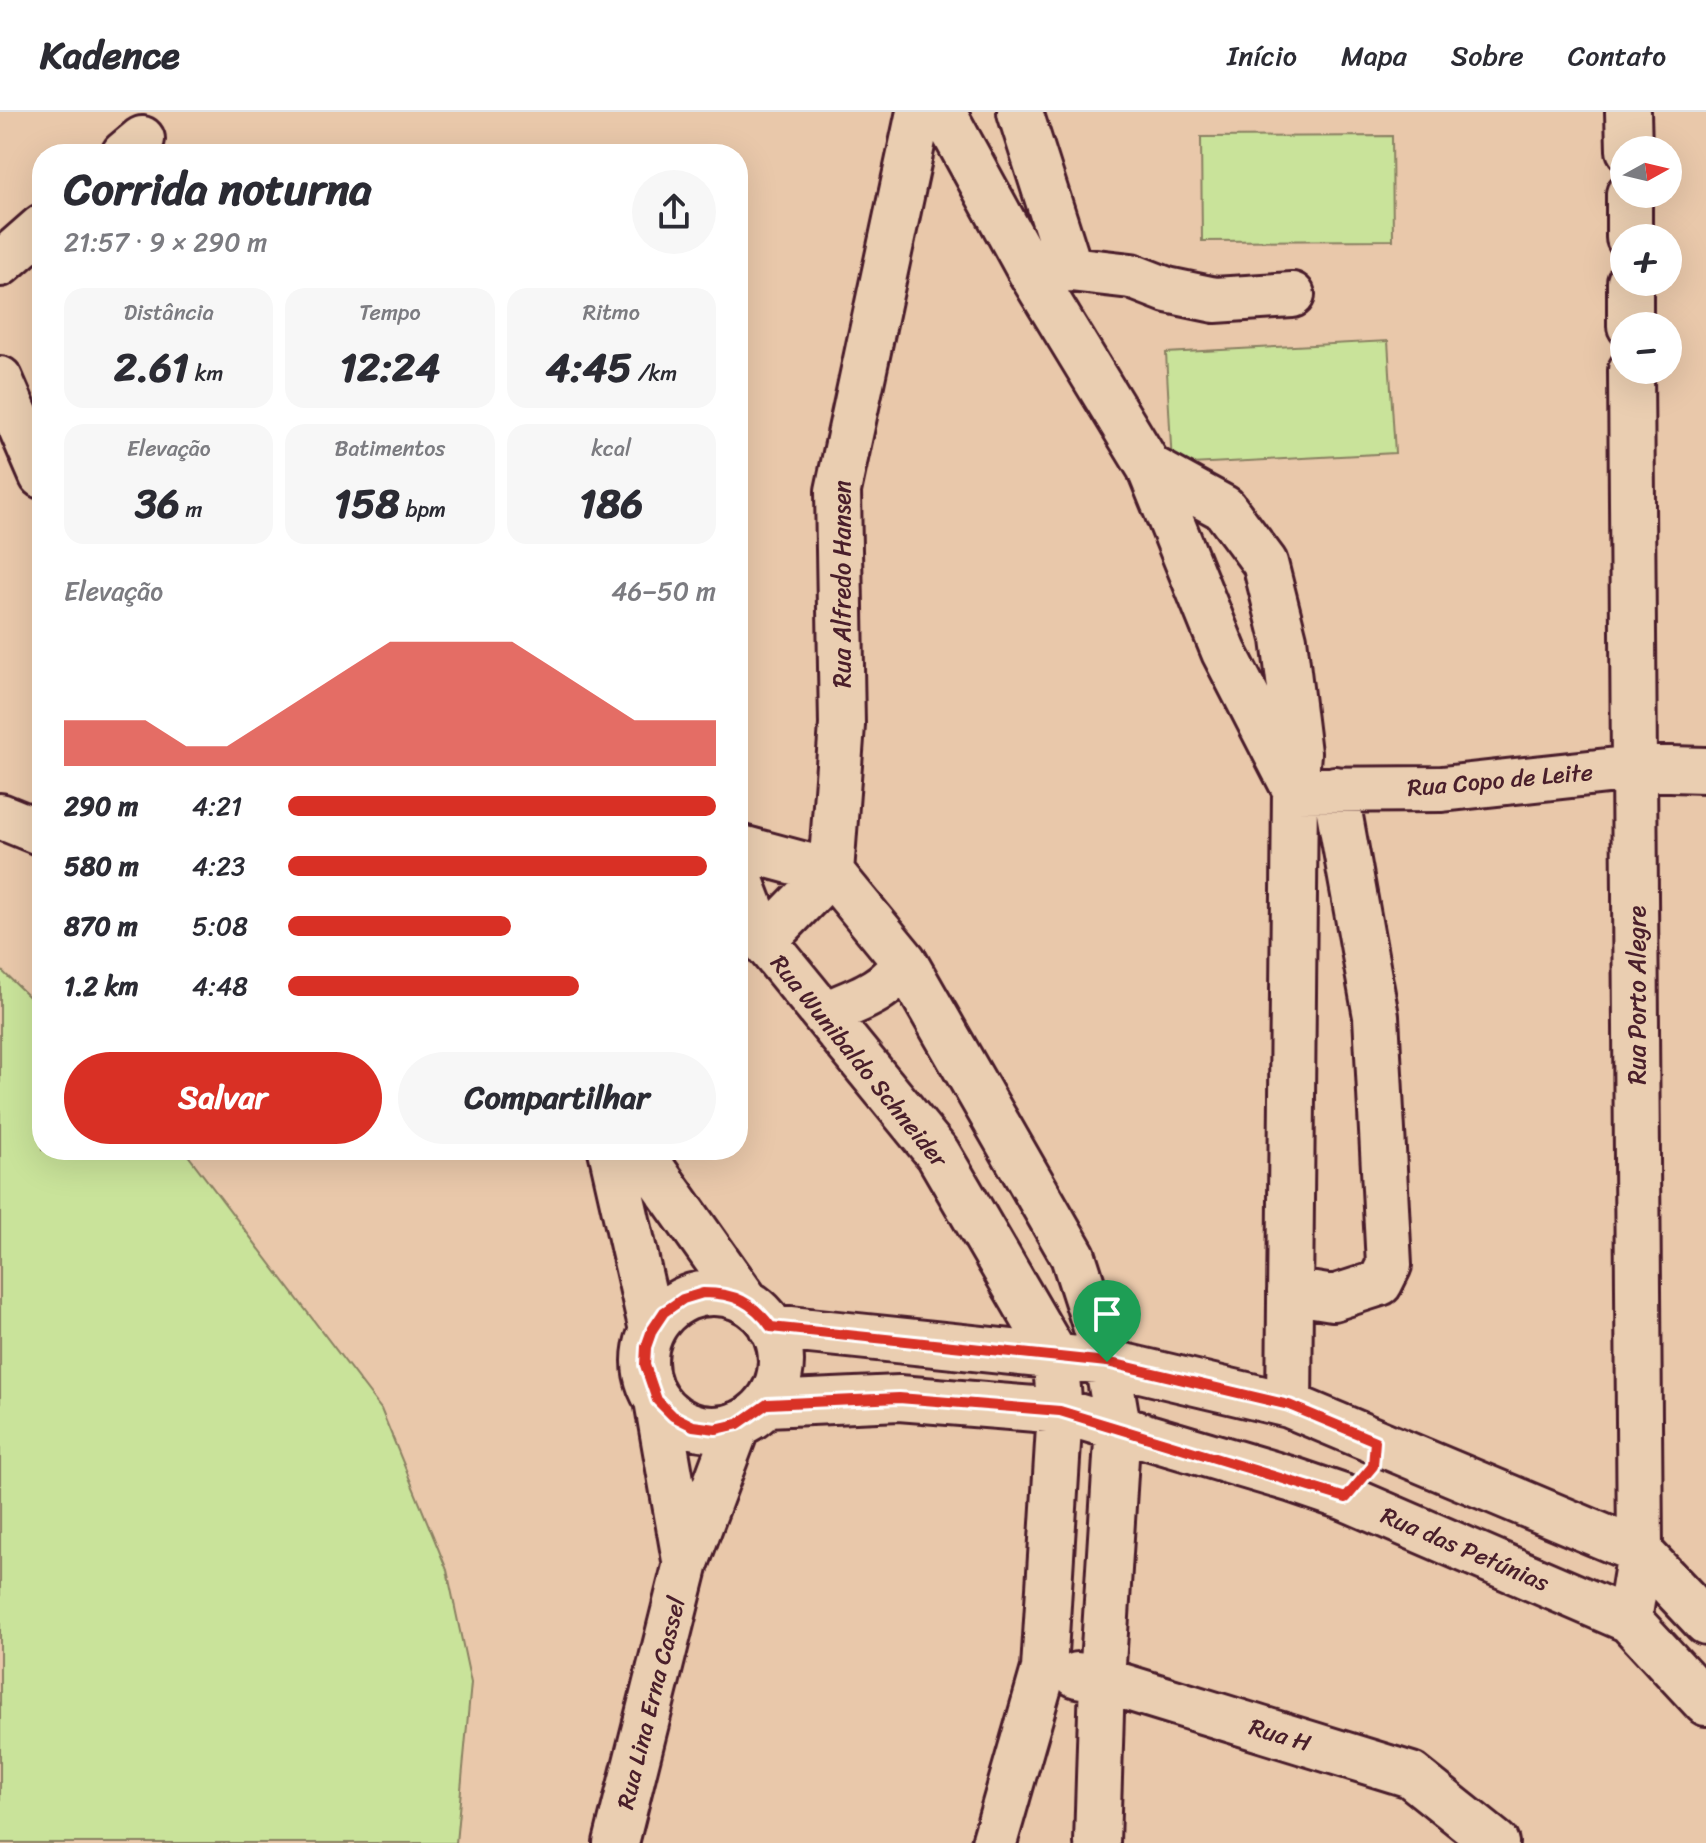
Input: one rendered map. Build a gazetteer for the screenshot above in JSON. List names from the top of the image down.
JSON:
{
  "streets": {
    "street": [
      "Rua Alfredo Hansen",
      "Rua Copo de Leite",
      "Rua Porto Alegre",
      "Rua Wunibaldo Schneider",
      "Rua das Petúnias",
      "Rua Lina Erna Cassel",
      "Rua H"
    ]
  },
  "crossings": [
    ["Rua Copo de Leite", "Rua Porto Alegre"],
    ["Rua Porto Alegre", "Rua das Petúnias"],
    ["Rua Wunibaldo Schneider", "Rua das Petúnias"],
    ["Rua Wunibaldo Schneider", "Rua H"],
    ["Rua das Petúnias", "Rua Lina Erna Cassel"]
  ],
  "north": "right",
  "page": {
    "header": "Kadence",
    "nav": [
      "Início",
      "Mapa",
      "Sobre",
      "Contato"
    ],
    "map_buttons": ["+", "−"],
    "heading": ["Corrida noturna", "21:57 · 9 × 290 m"],
    "stats": [
      ["Distância", "2.61 km"],
      ["Tempo", "12:24"],
      ["Ritmo", "4:45 /km"],
      ["Elevação", "36 m"],
      ["Batimentos", "158 bpm"],
      ["kcal", "186"]
    ],
    "chart": ["Elevação", "46–50 m"],
    "list": [
      {
        "name": "290 m",
        "note": "4:21"
      },
      {
        "name": "580 m",
        "note": "4:23"
      },
      {
        "name": "870 m",
        "note": "5:08"
      },
      {
        "name": "1.2 km",
        "note": "4:48"
      }
    ],
    "buttons": ["Salvar", "Compartilhar"]
  }
}
